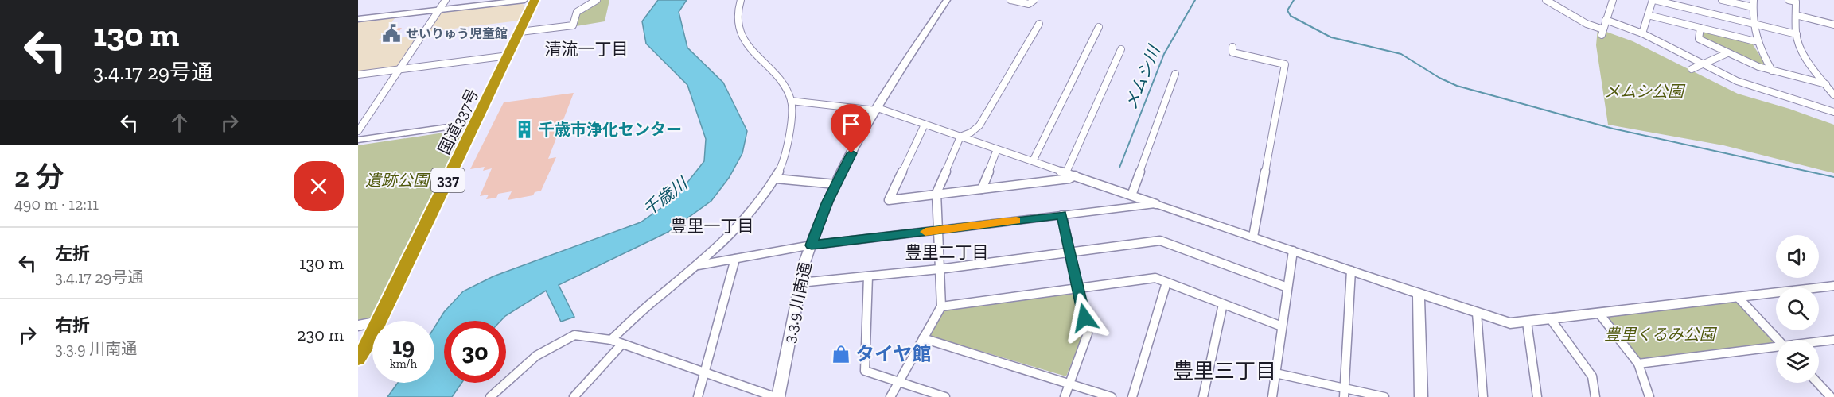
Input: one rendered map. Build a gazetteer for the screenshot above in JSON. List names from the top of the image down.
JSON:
{
  "streets": {
    "highway": ["国道337号", "337"],
    "street": ["3.3.9 川南通"]
  },
  "districts": [
    "清流一丁目",
    "豊里一丁目",
    "豊里二丁目",
    "豊里三丁目"
  ],
  "water": ["メムシ川", "千歳川"],
  "parks": ["メムシ公園", "遺跡公園", "豊里くるみ公園"],
  "places": {
    "public building": ["せいりゅう児童館"],
    "building": ["千歳市浄化センター"],
    "shop": ["タイヤ館"]
  },
  "page": {
    "turn": ["130 m", "3.4.17 29号通"],
    "heading": ["2 分", "490 m · 12:11"],
    "list": [
      {
        "name": "左折",
        "note": "3.4.17 29号通",
        "value": "130 m"
      },
      {
        "name": "右折",
        "note": "3.3.9 川南通",
        "value": "230 m"
      }
    ],
    "speed": "19 km/h",
    "limit": "30"
  }
}
